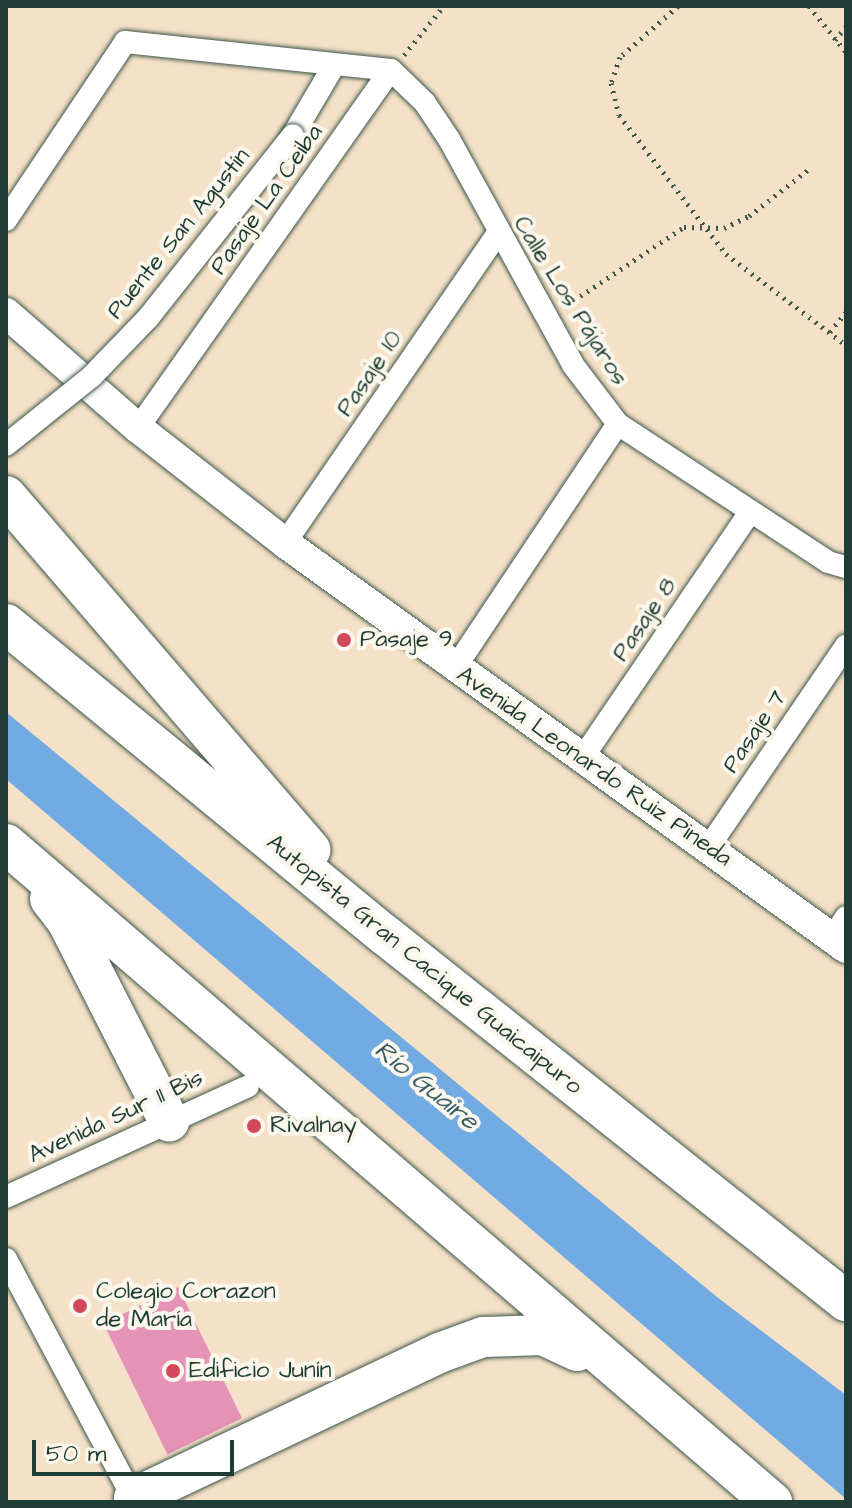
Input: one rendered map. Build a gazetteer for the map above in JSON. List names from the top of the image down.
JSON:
{
  "streets": {
    "highway": ["Autopista Gran Cacique Guaicaipuro"],
    "street": [
      "Pasaje La Ceiba",
      "Puente San Agustín",
      "Calle Los Pájaros",
      "Pasaje 10",
      "Pasaje 8",
      "Pasaje 7",
      "Avenida Leonardo Ruiz Pineda",
      "Avenida Sur 11 Bis"
    ]
  },
  "crossings": [
    ["Pasaje La Ceiba", "Calle Los Pájaros"],
    ["Pasaje La Ceiba", "Avenida Leonardo Ruiz Pineda"],
    ["Calle Los Pájaros", "Pasaje 10"],
    ["Calle Los Pájaros", "Pasaje 8"],
    ["Pasaje 10", "Avenida Leonardo Ruiz Pineda"],
    ["Pasaje 8", "Avenida Leonardo Ruiz Pineda"],
    ["Pasaje 7", "Avenida Leonardo Ruiz Pineda"]
  ],
  "water": ["Río Guaire"],
  "places": [
    "Pasaje 9",
    "Rivalnay",
    "Colegio Corazon de María",
    "Edificio Junín"
  ],
  "scale_bar": "50 m"
}
